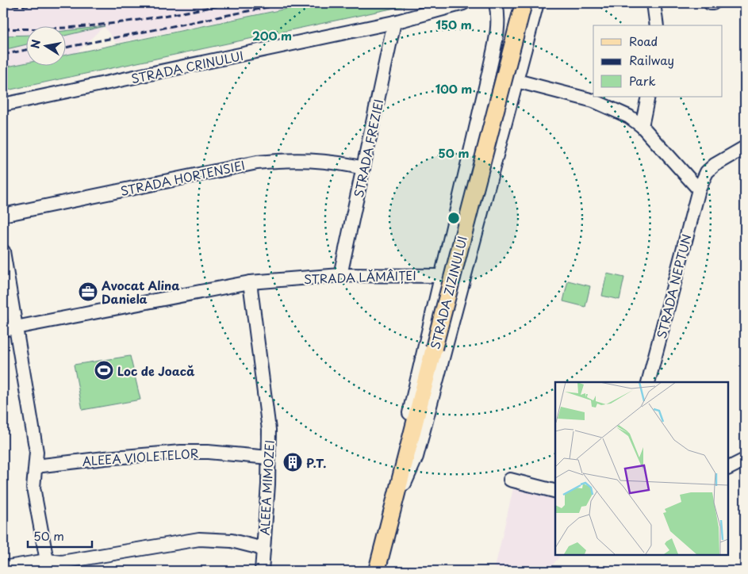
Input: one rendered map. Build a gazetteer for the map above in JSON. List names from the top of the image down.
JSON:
{
  "streets": {
    "main road": ["STRADA ZIZINULUI"],
    "street": [
      "STRADA CRINULUI",
      "STRADA FREZIEI",
      "STRADA HORTENSIEI",
      "STRADA LĂMÂIȚEI",
      "STRADA NEPTUN",
      "ALEEA VIOLETELOR",
      "ALEEA MIMOZEI"
    ]
  },
  "crossings": [
    ["STRADA CRINULUI", "STRADA FREZIEI"],
    ["STRADA FREZIEI", "STRADA HORTENSIEI"],
    ["STRADA FREZIEI", "STRADA LĂMÂIȚEI"],
    ["STRADA LĂMÂIȚEI", "STRADA ZIZINULUI"],
    ["STRADA LĂMÂIȚEI", "ALEEA MIMOZEI"],
    ["ALEEA VIOLETELOR", "ALEEA MIMOZEI"]
  ],
  "places": {
    "office": ["Avocat Alina Daniela"],
    "sports": ["Loc de Joacă"],
    "building": ["P.T."]
  },
  "legend": ["Road", "Railway", "Park"],
  "scale_bar": "50 m",
  "north": "left",
  "rings": [
    "150 m",
    "200 m",
    "100 m",
    "50 m"
  ]
}
